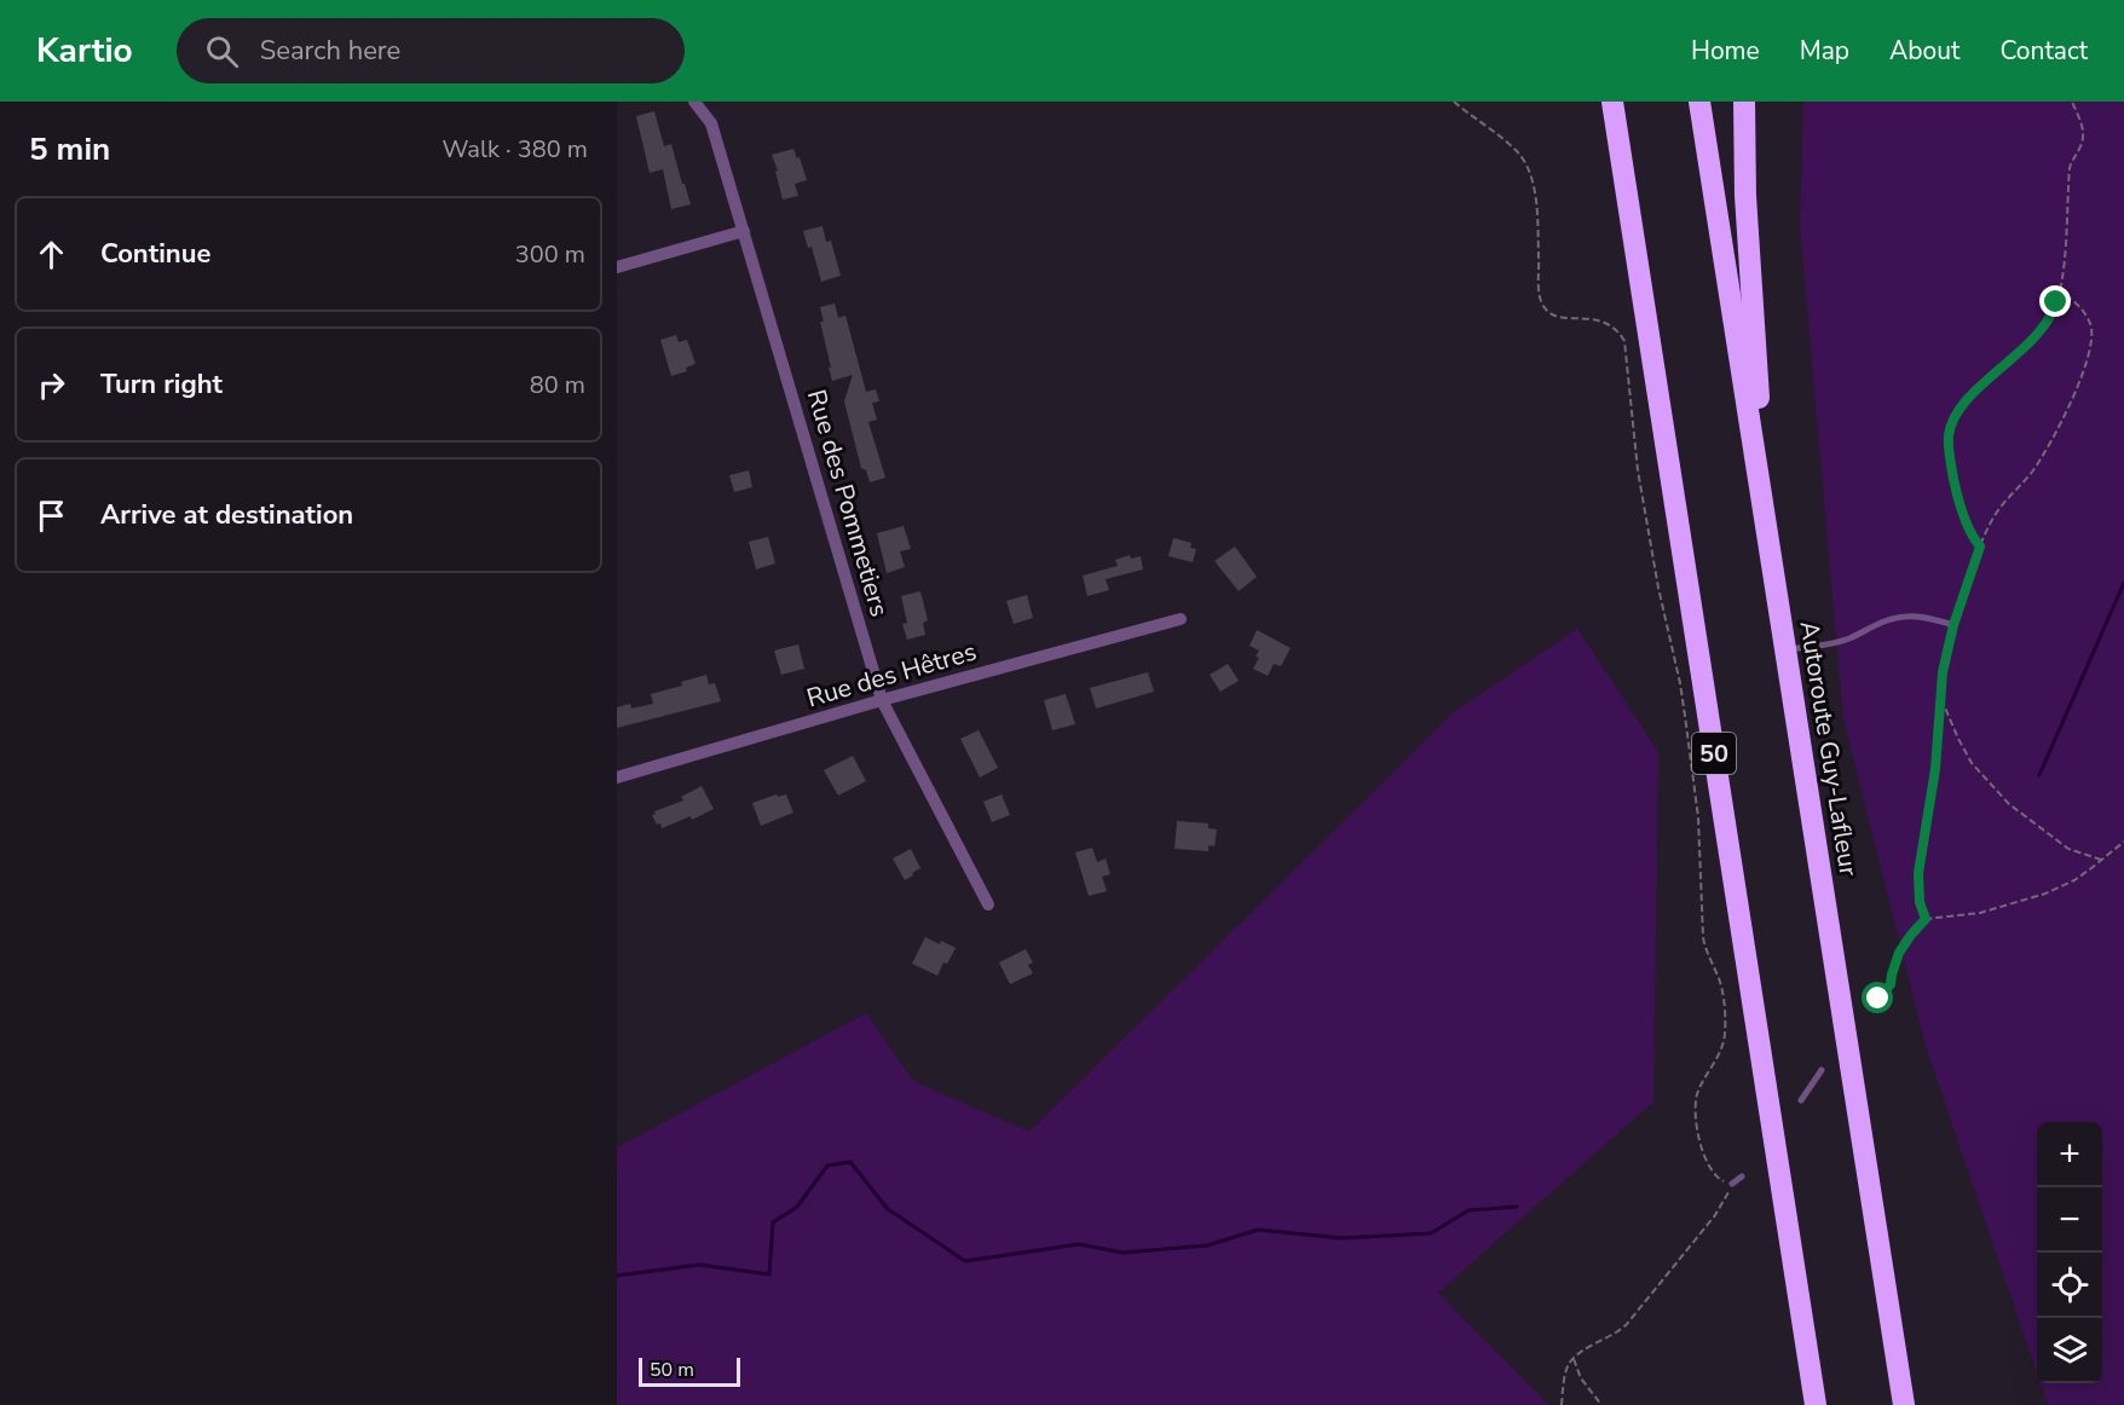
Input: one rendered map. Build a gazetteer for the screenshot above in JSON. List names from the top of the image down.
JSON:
{
  "streets": {
    "highway": ["Autoroute Guy-Lafleur", "50"],
    "street": ["Rue des Pommetiers", "Rue des Hêtres"]
  },
  "crossings": [
    ["Rue des Pommetiers", "Rue des Hêtres"]
  ],
  "scale_bar": "50 m",
  "page": {
    "header": "Kartio",
    "search": "Search here",
    "nav": [
      "Home",
      "Map",
      "About",
      "Contact"
    ],
    "heading": ["5 min", "Walk · 380 m"],
    "list": [
      ["Continue", "300 m"],
      ["Turn right", "80 m"],
      "Arrive at destination"
    ],
    "map_buttons": ["+", "−"],
    "scale": "50 m"
  }
}
